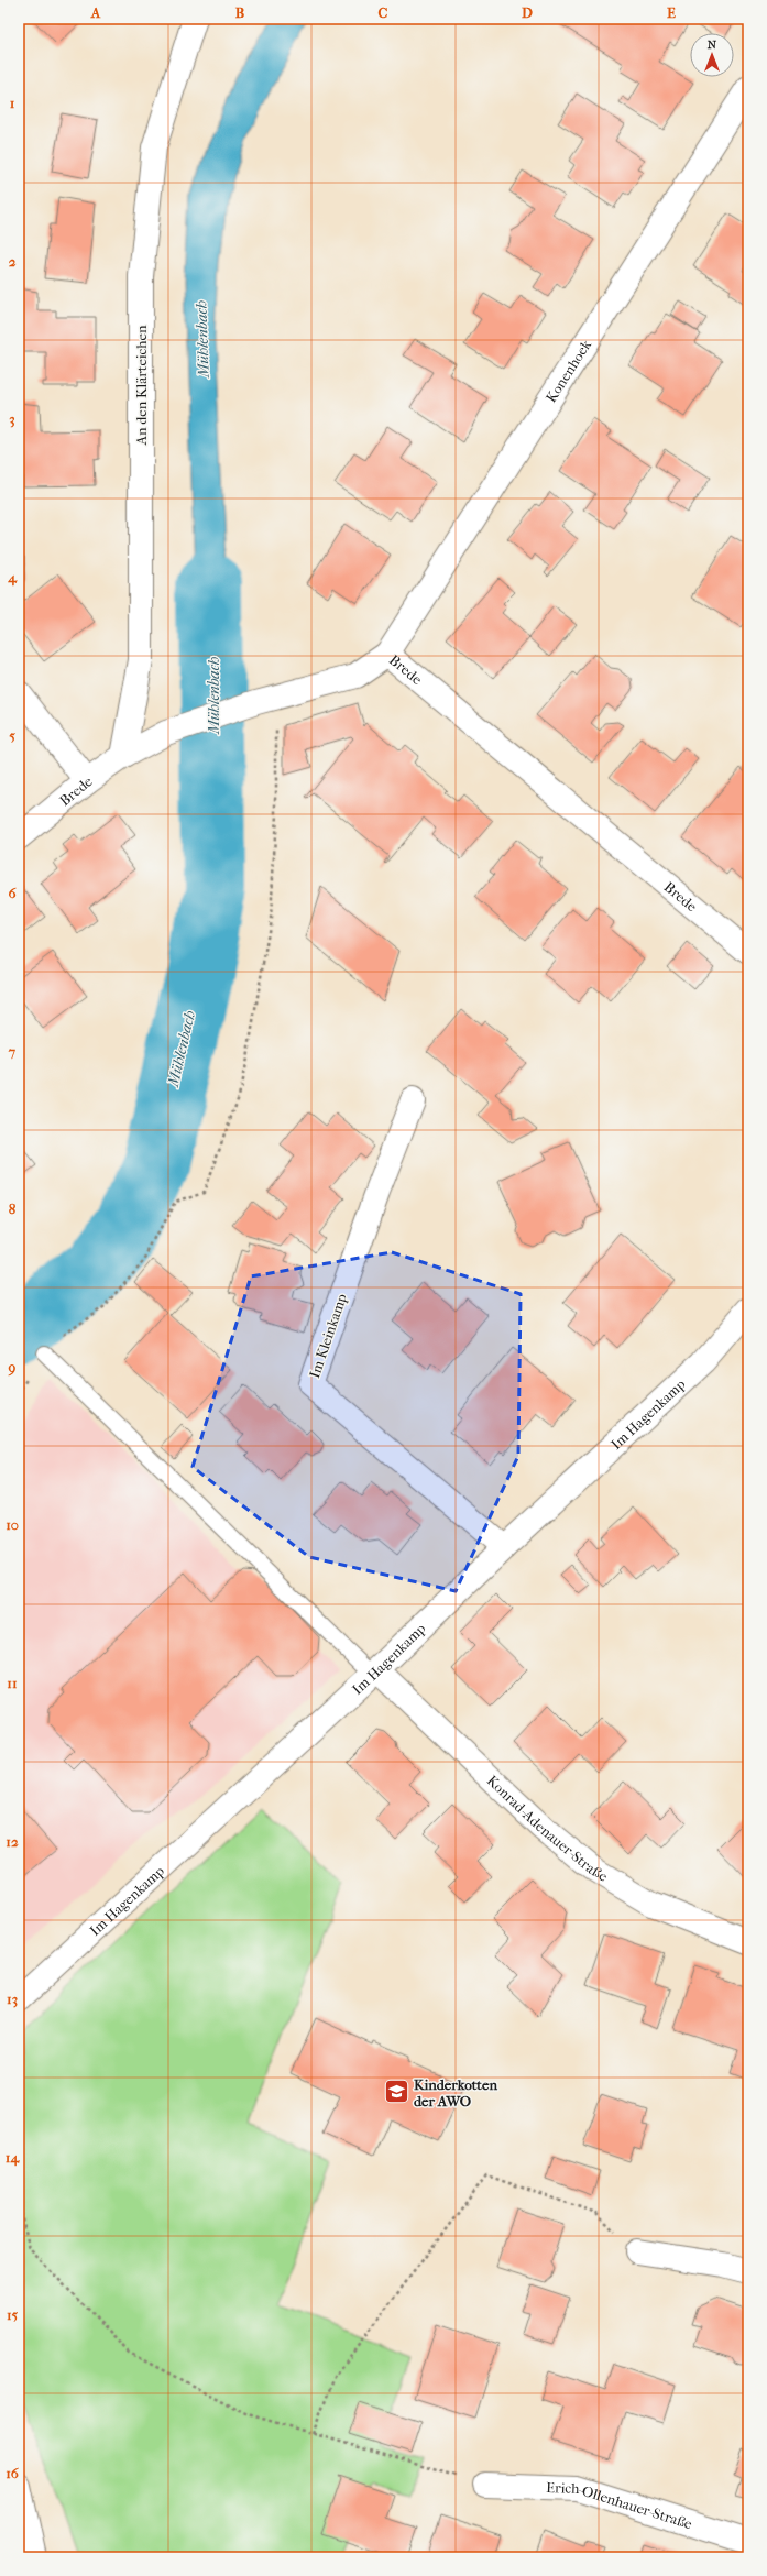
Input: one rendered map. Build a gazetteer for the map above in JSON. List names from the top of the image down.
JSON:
{
  "streets": {
    "street": [
      "Konenhoek",
      "An den Klärteichen",
      "Brede",
      "Im Kleinkamp",
      "Im Hagenkamp",
      "Konrad-Adenauer-Straße",
      "Erich-Ollenhauer-Straße"
    ]
  },
  "crossings": [
    ["Konenhoek", "Brede"],
    ["An den Klärteichen", "Brede"],
    ["Im Kleinkamp", "Im Hagenkamp"],
    ["Im Hagenkamp", "Konrad-Adenauer-Straße"]
  ],
  "water": ["Mühlenbach"],
  "places": {
    "school or university": ["Kinderkotten der AWO"]
  },
  "north": "top",
  "grid": {
    "columns": [
      "A",
      "B",
      "C",
      "D",
      "E"
    ],
    "rows": [
      "1",
      "2",
      "3",
      "4",
      "5",
      "6",
      "7",
      "8",
      "9",
      "10",
      "11",
      "12",
      "13",
      "14",
      "15",
      "16"
    ]
  }
}
